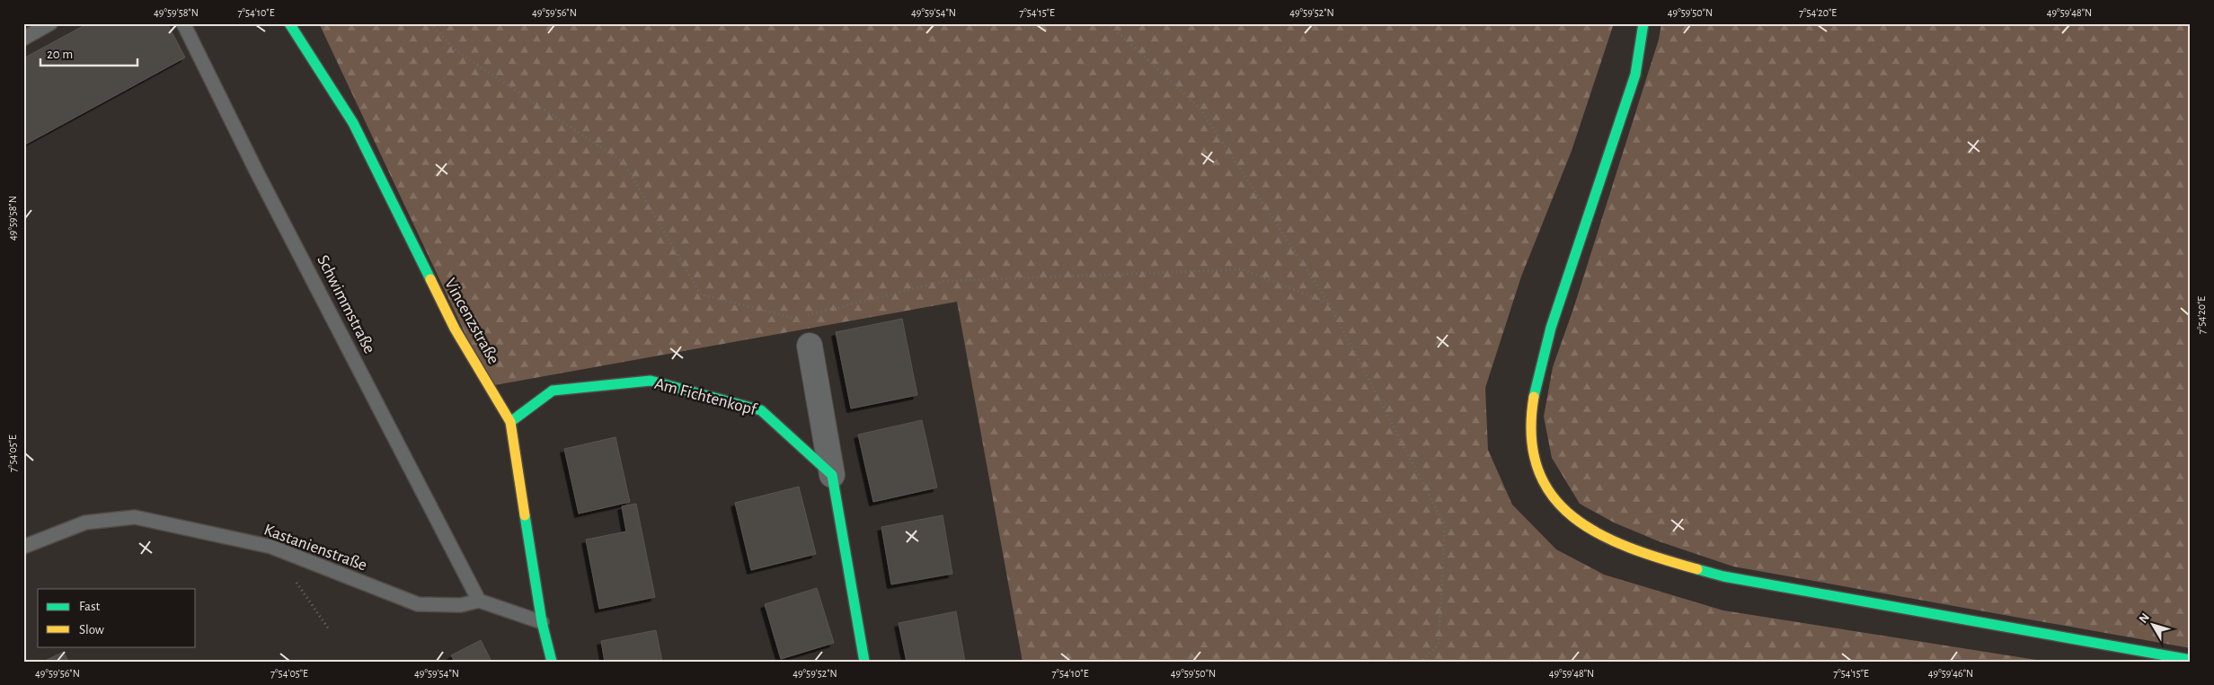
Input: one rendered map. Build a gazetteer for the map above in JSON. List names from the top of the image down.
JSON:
{
  "streets": {
    "street": ["Vincenzstraße", "Am Fichtenkopf"],
    "lane": ["Schwimmstraße", "Kastanienstraße"]
  },
  "crossings": [
    ["Schwimmstraße", "Kastanienstraße"],
    ["Vincenzstraße", "Am Fichtenkopf"]
  ],
  "legend": ["Fast", "Slow"],
  "scale_bar": "20 m",
  "north": "top left",
  "coordinates": [
    "49°59'58\"N",
    "7°54'10\"E",
    "49°59'56\"N",
    "49°59'54\"N",
    "7°54'15\"E",
    "49°59'52\"N",
    "49°59'50\"N",
    "7°54'20\"E",
    "49°59'48\"N",
    "7°54'05\"E",
    "49°59'46\"N"
  ]
}
